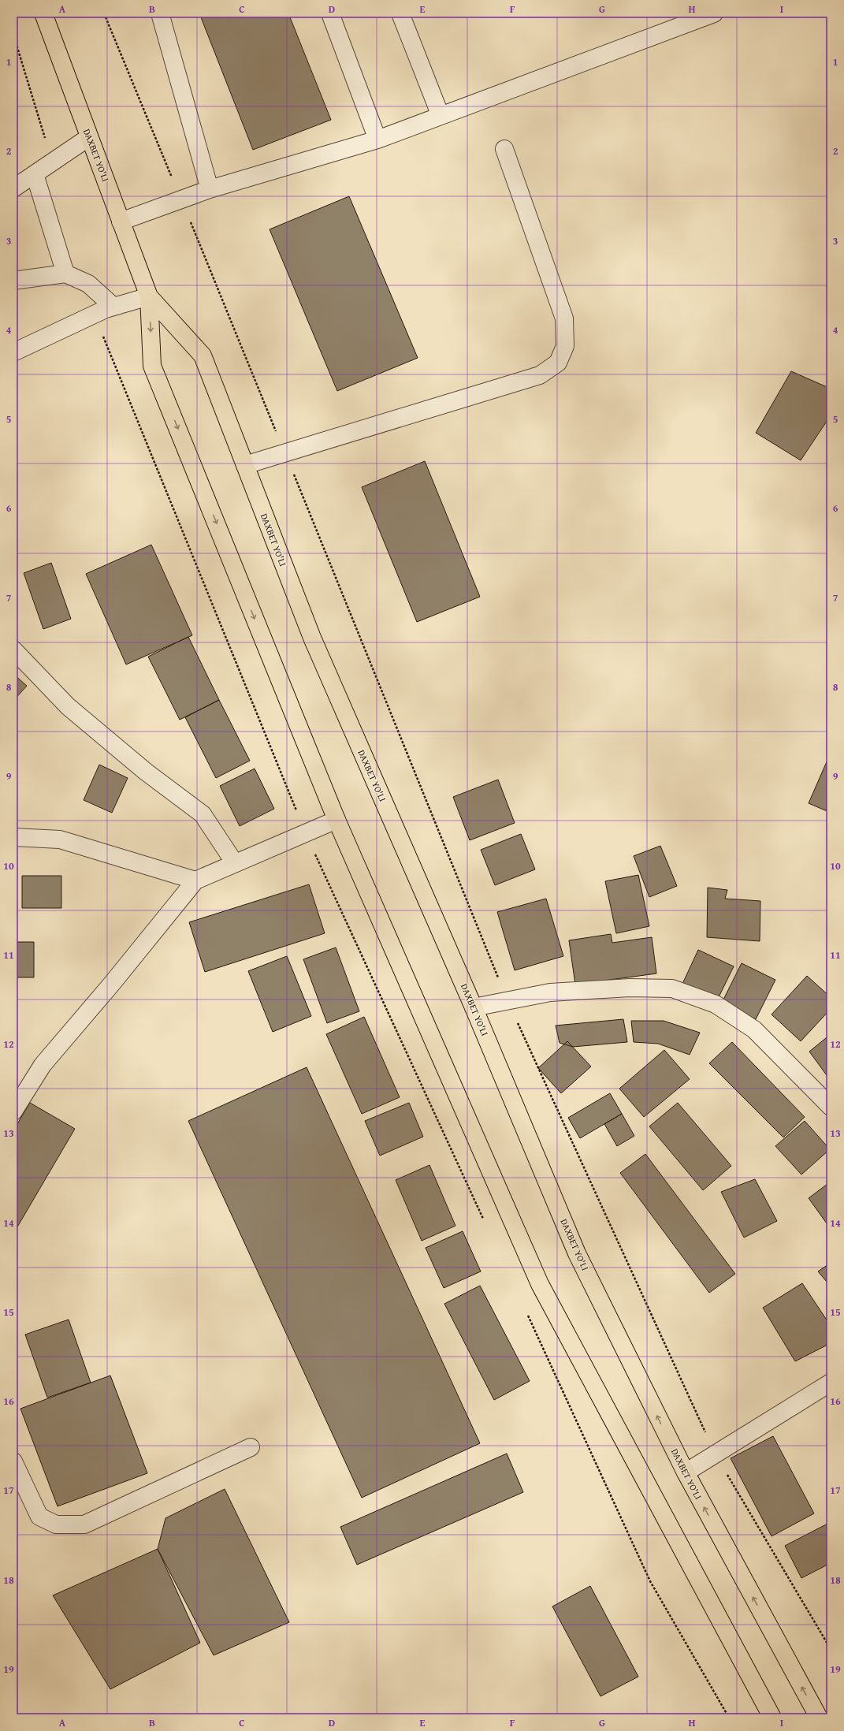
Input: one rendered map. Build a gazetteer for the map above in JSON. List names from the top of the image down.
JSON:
{
  "streets": {
    "main road": ["DAXBET YO'LI"]
  },
  "grid": {
    "columns": [
      "A",
      "B",
      "C",
      "D",
      "E",
      "F",
      "G",
      "H",
      "I"
    ],
    "rows": [
      "1",
      "2",
      "3",
      "4",
      "5",
      "6",
      "7",
      "8",
      "9",
      "10",
      "11",
      "12",
      "13",
      "14",
      "15",
      "16",
      "17",
      "18",
      "19"
    ]
  }
}
